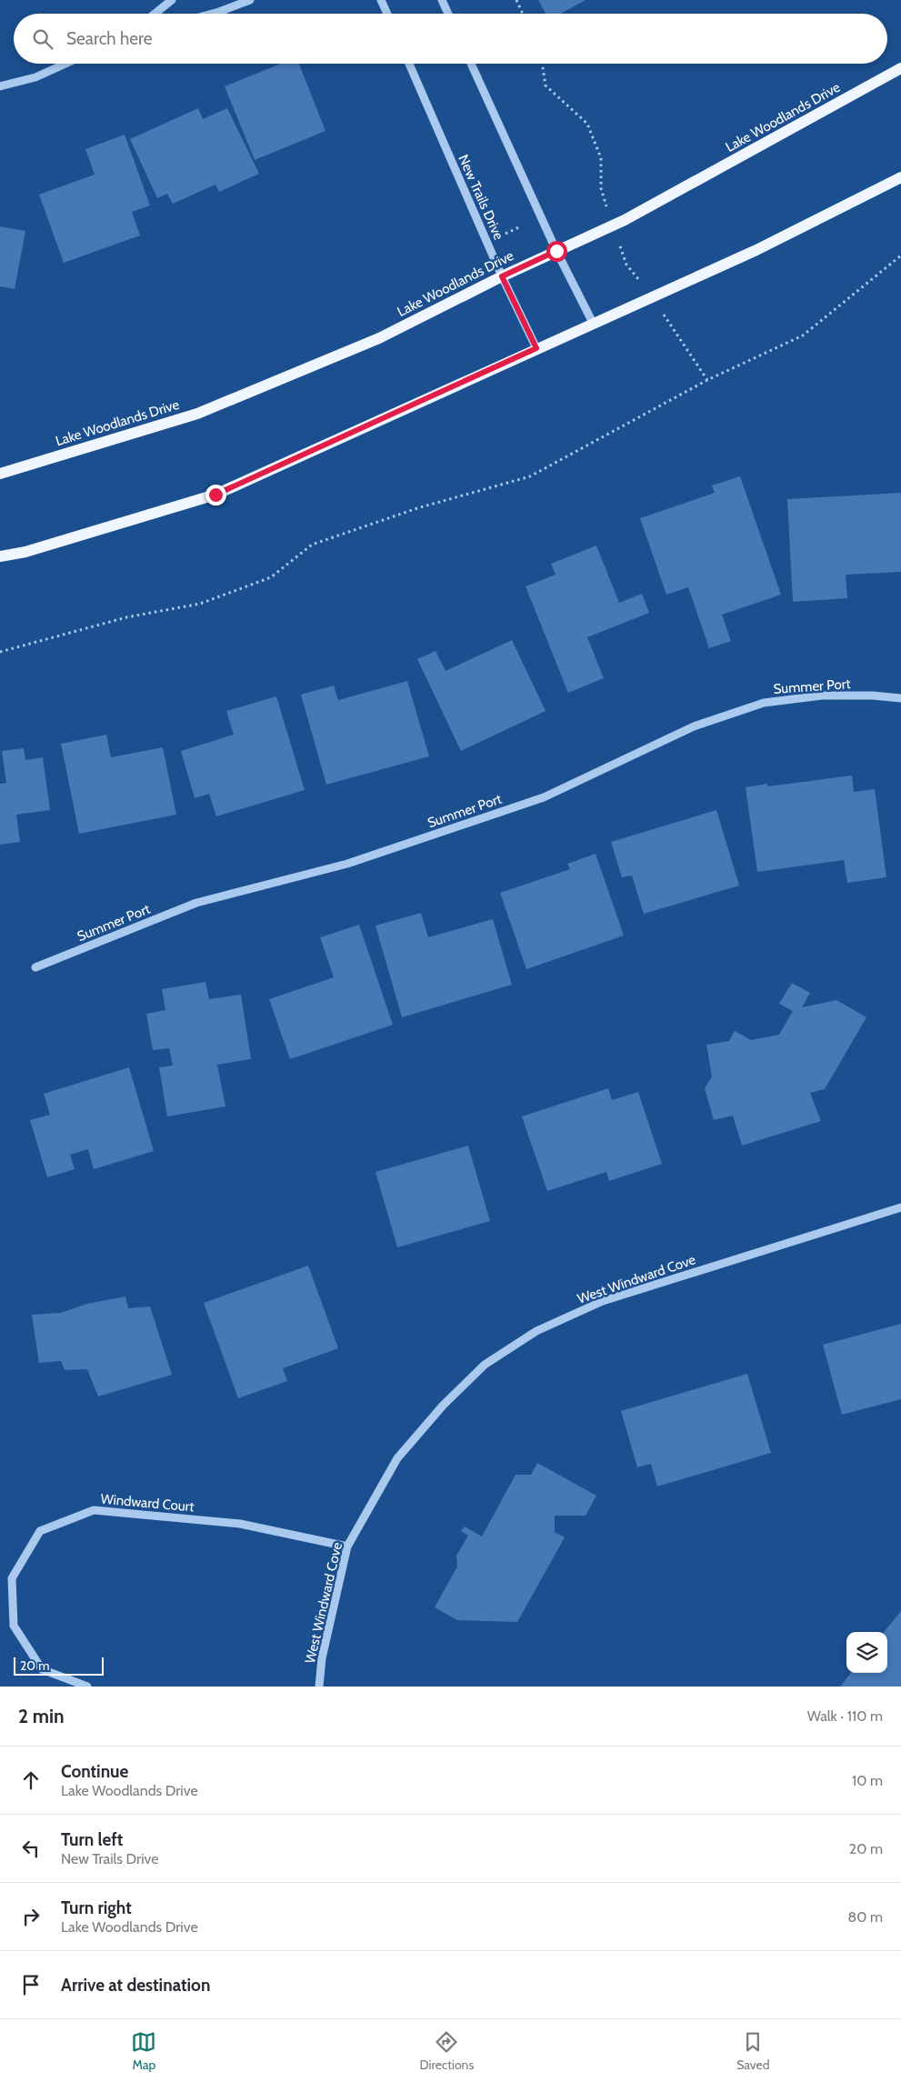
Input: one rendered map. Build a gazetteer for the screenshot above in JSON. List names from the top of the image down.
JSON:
{
  "streets": {
    "main road": ["Lake Woodlands Drive"],
    "street": [
      "New Trails Drive",
      "Summer Port",
      "West Windward Cove",
      "Windward Court"
    ]
  },
  "crossings": [
    ["Lake Woodlands Drive", "New Trails Drive"],
    ["West Windward Cove", "Windward Court"]
  ],
  "scale_bar": "20 m",
  "page": {
    "search": "Search here",
    "scale": "20 m",
    "heading": ["2 min", "Walk · 110 m"],
    "list": [
      ["Continue", "Lake Woodlands Drive", "10 m"],
      ["Turn left", "New Trails Drive", "20 m"],
      ["Turn right", "Lake Woodlands Drive", "80 m"],
      "Arrive at destination"
    ],
    "nav": ["Map", "Directions", "Saved"]
  }
}
